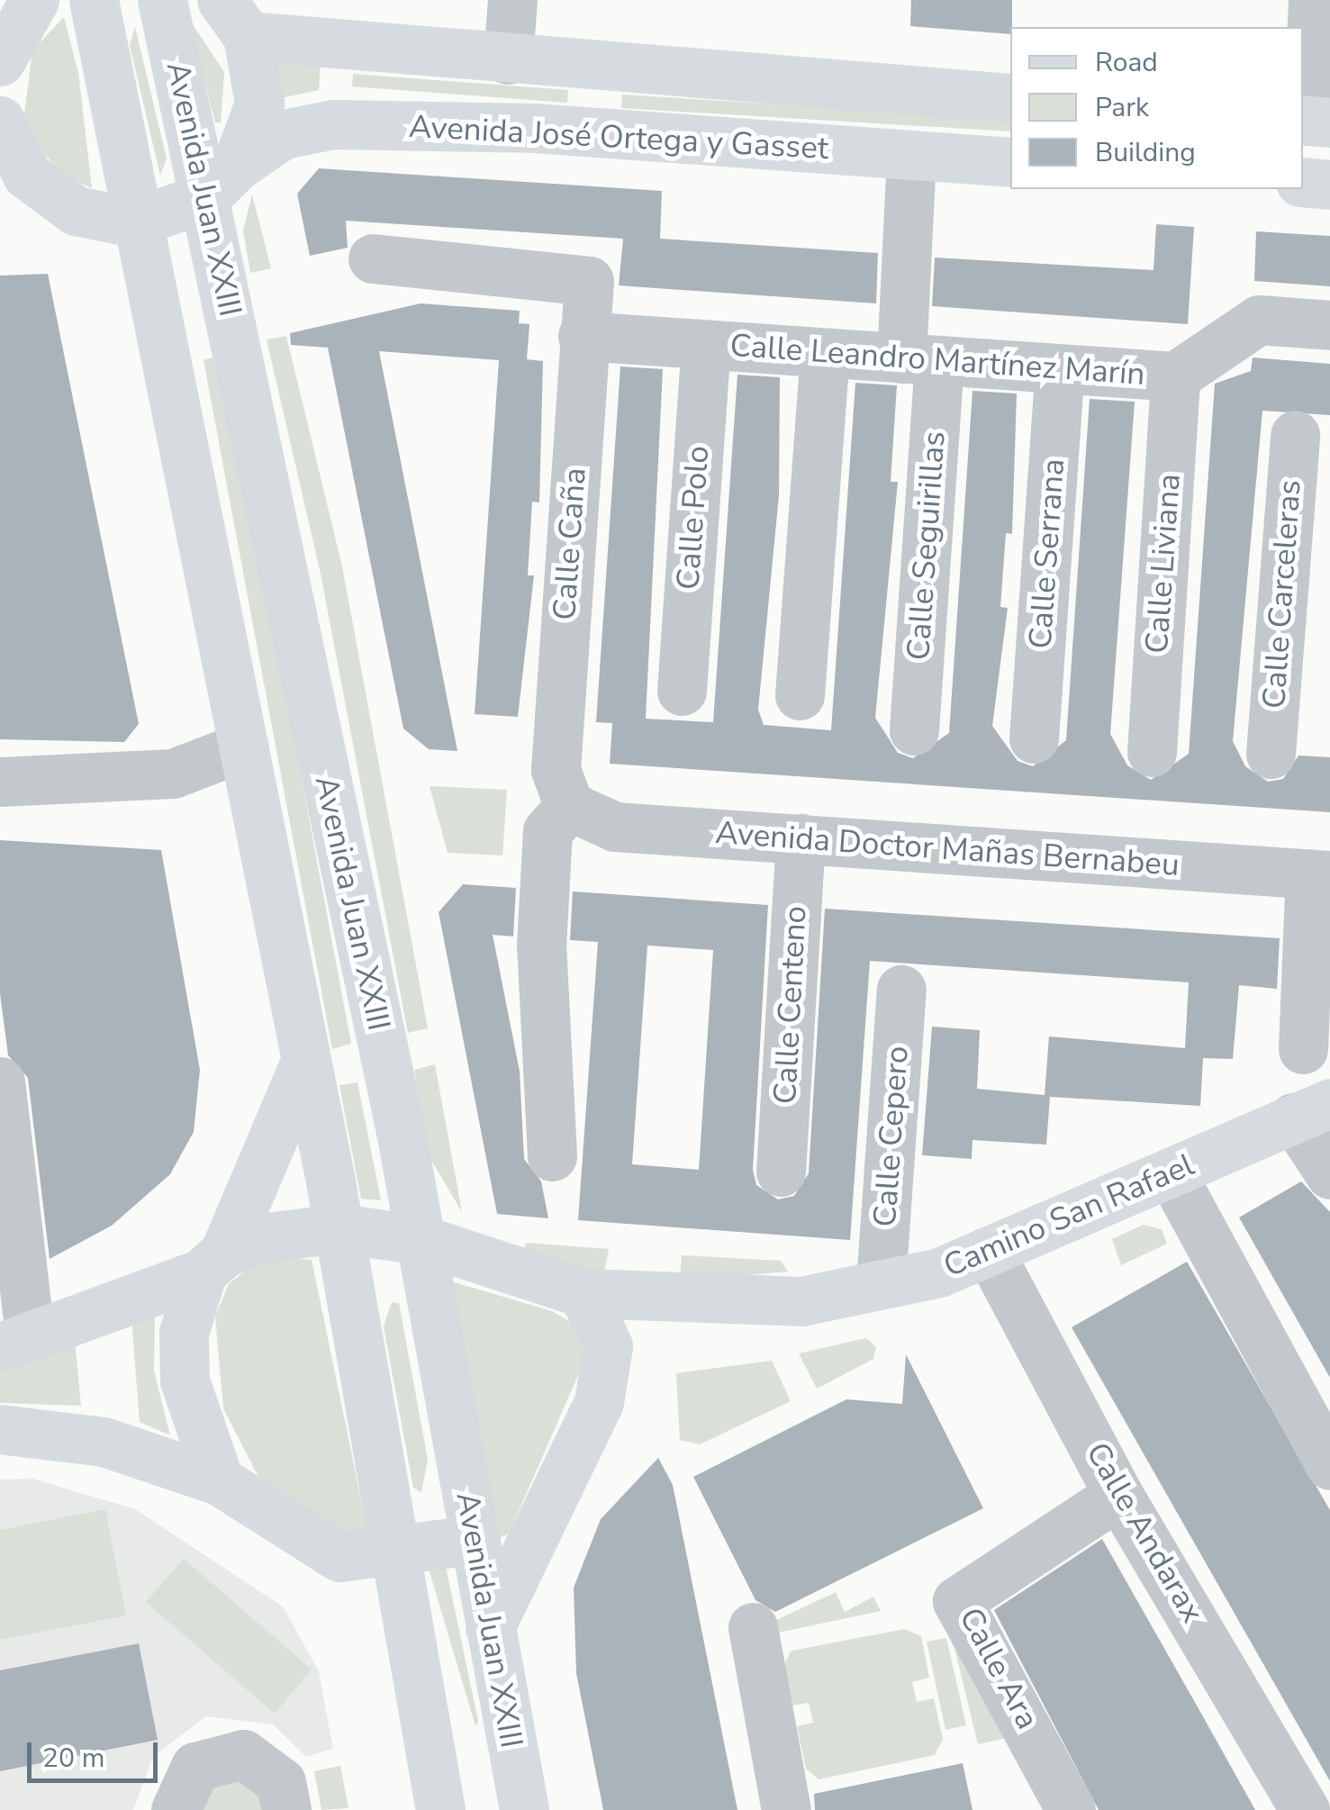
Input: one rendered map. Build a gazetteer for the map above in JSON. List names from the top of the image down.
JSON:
{
  "streets": {
    "main road": ["Avenida José Ortega y Gasset", "Avenida Juan XXIII", "Camino San Rafael"],
    "street": [
      "Calle Leandro Martínez Marín",
      "Calle Polo",
      "Calle Caña",
      "Calle Seguirillas",
      "Calle Serrana",
      "Calle Liviana",
      "Calle Carceleras",
      "Avenida Doctor Mañas Bernabeu",
      "Calle Centeno",
      "Calle Cepero",
      "Calle Andarax",
      "Calle Ara"
    ]
  },
  "crossings": [
    ["Avenida José Ortega y Gasset", "Avenida Juan XXIII"],
    ["Avenida José Ortega y Gasset", "Calle Seguirillas"],
    ["Avenida Juan XXIII", "Camino San Rafael"],
    ["Calle Leandro Martínez Marín", "Calle Polo"],
    ["Calle Leandro Martínez Marín", "Calle Caña"],
    ["Calle Leandro Martínez Marín", "Calle Seguirillas"],
    ["Calle Leandro Martínez Marín", "Calle Serrana"],
    ["Calle Leandro Martínez Marín", "Calle Liviana"],
    ["Calle Caña", "Avenida Doctor Mañas Bernabeu"],
    ["Avenida Doctor Mañas Bernabeu", "Calle Centeno"],
    ["Calle Cepero", "Camino San Rafael"],
    ["Camino San Rafael", "Calle Andarax"],
    ["Calle Andarax", "Calle Ara"]
  ],
  "legend": ["Road", "Park", "Building"],
  "scale_bar": "20 m"
}
